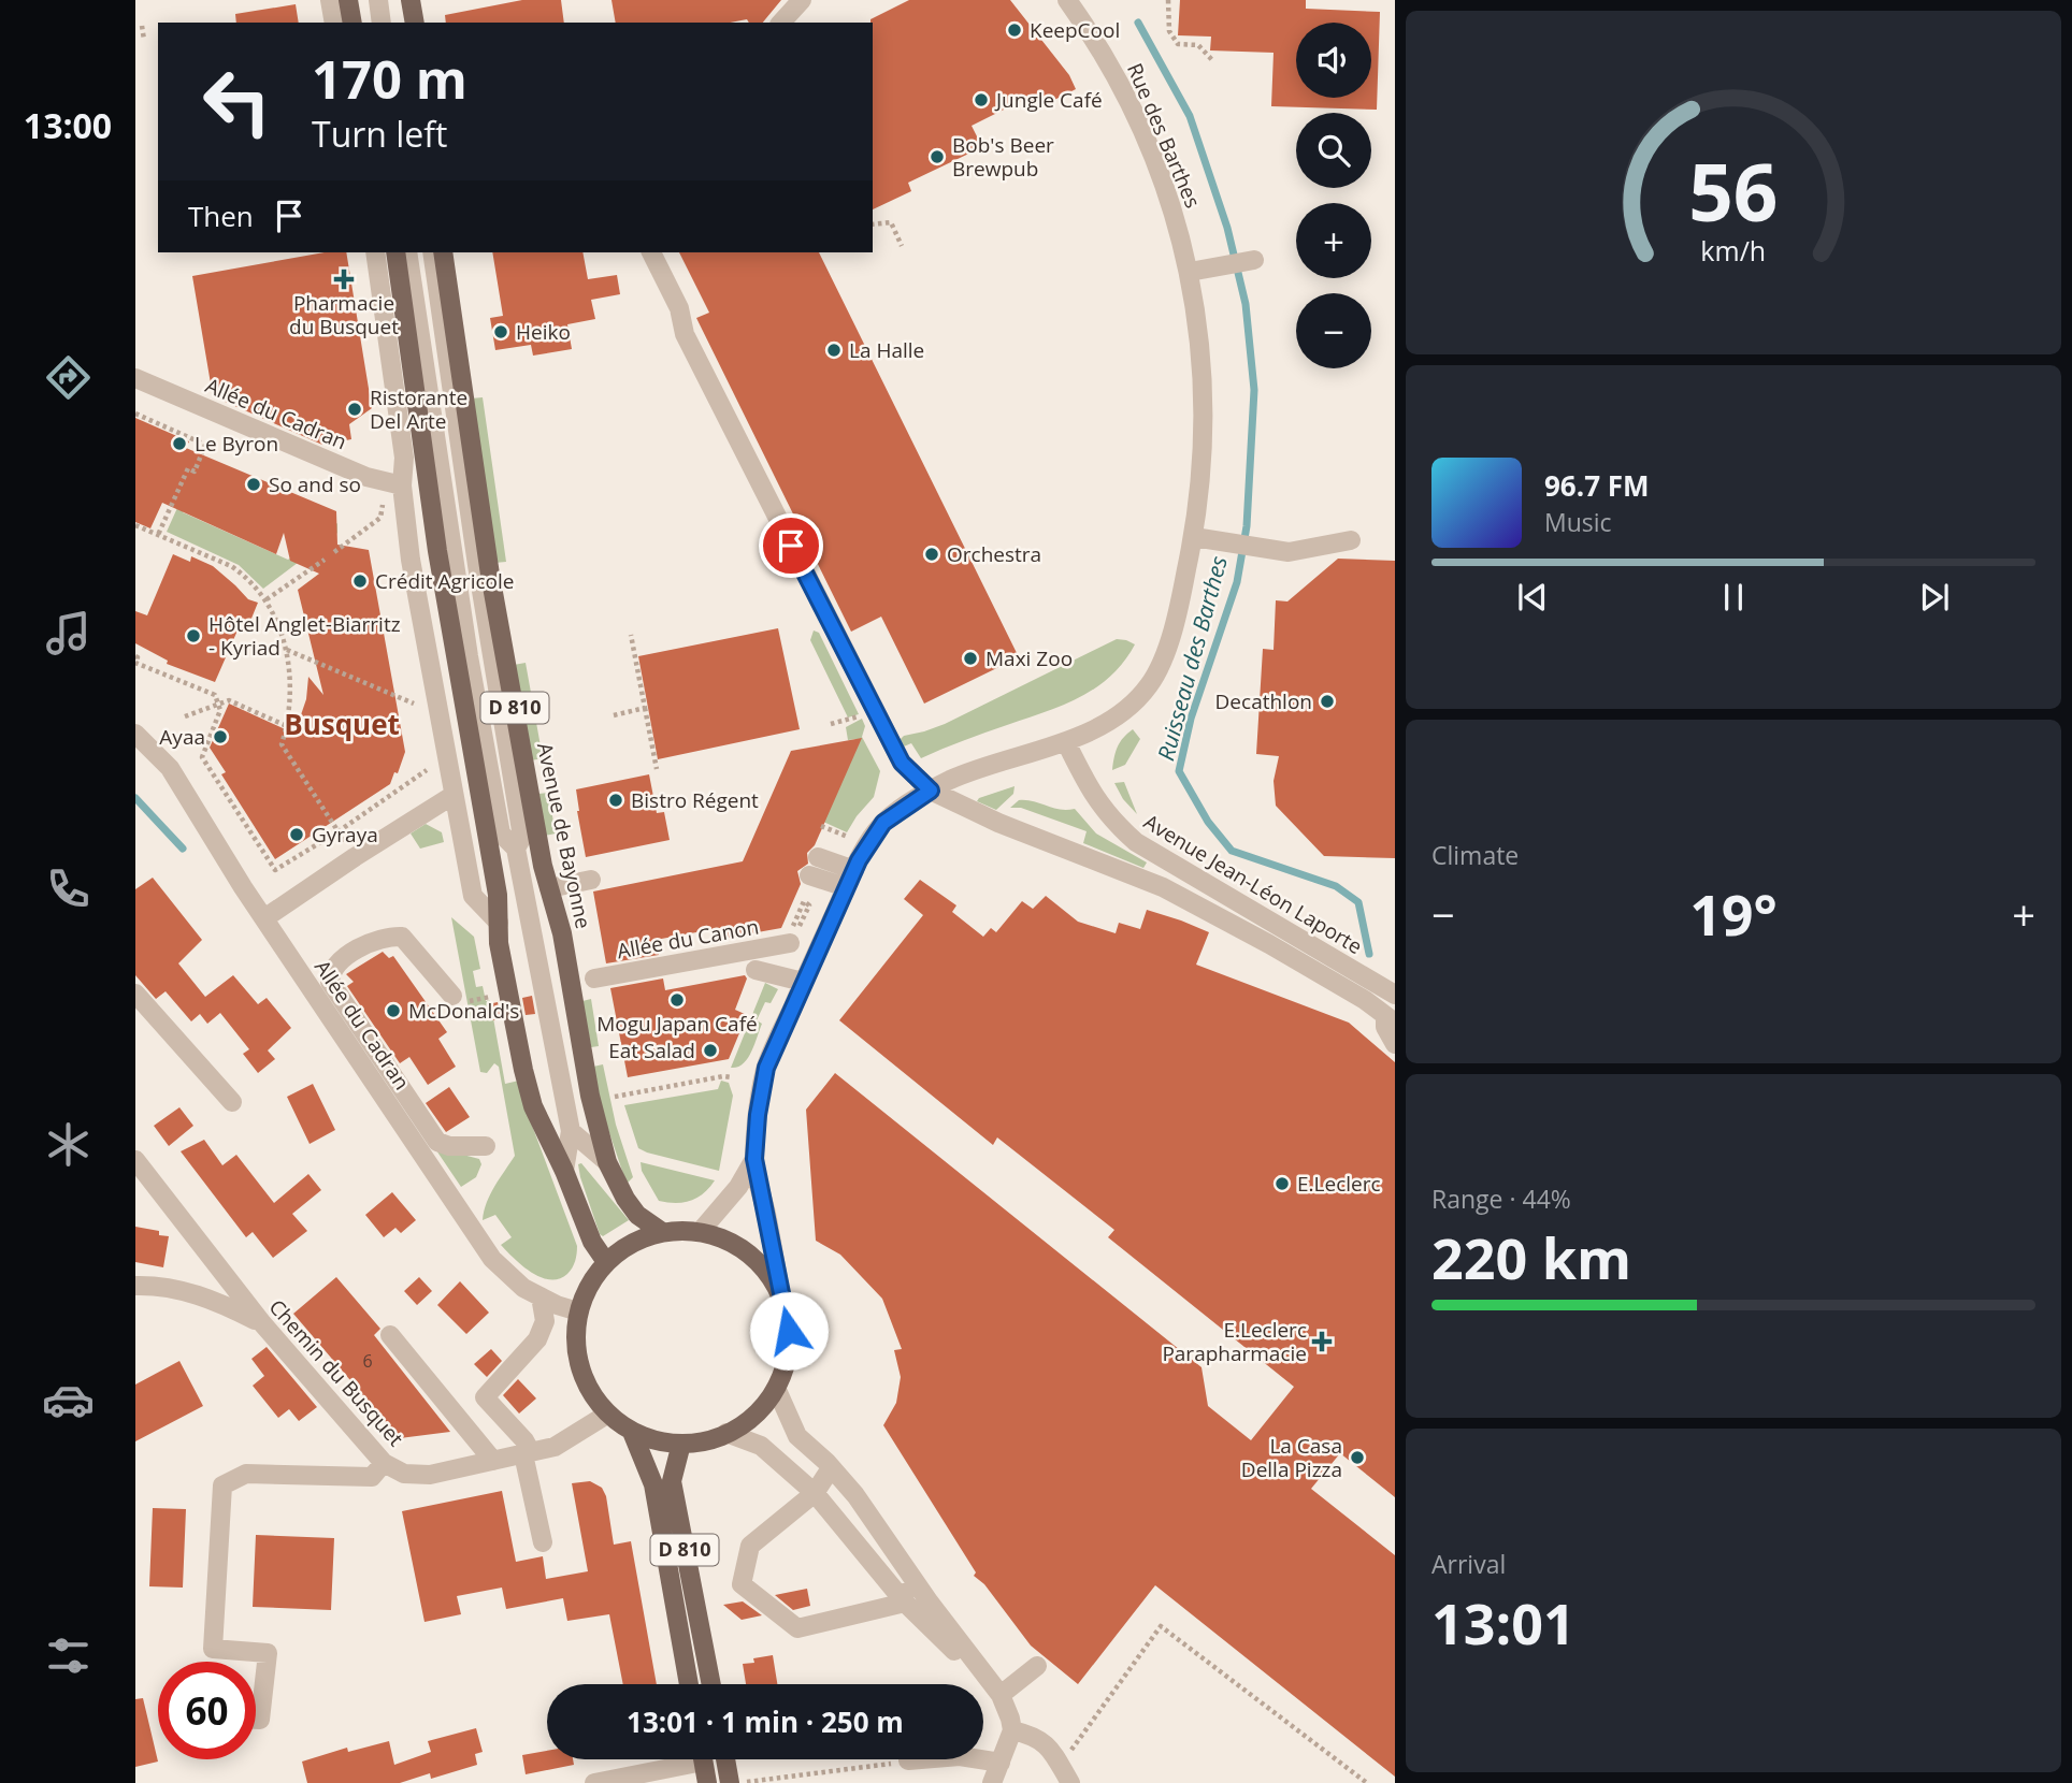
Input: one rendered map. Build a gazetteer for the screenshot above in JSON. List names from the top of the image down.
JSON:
{
  "streets": {
    "main road": ["D 810", "Avenue de Bayonne"],
    "street": [
      "Rue des Barthes",
      "Allée du Cadran",
      "Avenue Jean-Léon Laporte",
      "Allée du Canon",
      "Chemin du Busquet"
    ]
  },
  "crossings": [
    ["Rue des Barthes", "Avenue Jean-Léon Laporte"],
    ["Allée du Cadran", "D 810"],
    ["Allée du Cadran", "Avenue de Bayonne"],
    ["Allée du Cadran", "Chemin du Busquet"],
    ["D 810", "Avenue de Bayonne"],
    ["D 810", "Chemin du Busquet"],
    ["Avenue de Bayonne", "Chemin du Busquet"]
  ],
  "districts": ["Busquet"],
  "water": ["Ruisseau des Barthes"],
  "places": {
    "other": [
      "KeepCool",
      "Jungle Café",
      "Bob's Beer Brewpub",
      "Heiko",
      "La Halle",
      "Ristorante Del Arte",
      "Le Byron",
      "So and so",
      "Orchestra",
      "Crédit Agricole",
      "Hôtel Anglet-Biarritz - Kyriad",
      "Maxi Zoo",
      "Decathlon",
      "Ayaa",
      "Bistro Régent",
      "Gyraya",
      "Mogu Japan Café",
      "McDonald's",
      "Eat Salad",
      "E.Leclerc",
      "La Casa Della Pizza"
    ],
    "health": ["Pharmacie du Busquet", "E.Leclerc Parapharmacie"]
  },
  "house_numbers": ["6"],
  "page": {
    "tabs": "13:00",
    "map_buttons": ["+", "−"],
    "turn": ["170 m", "Turn left"],
    "then": "Then",
    "song": ["96.7 FM", "Music"],
    "tile": [
      "Climate",
      ["Range · 44%", "220 km"],
      ["Arrival", "13:01"]
    ],
    "heat": ["−", "19°", "+"],
    "limit": "60",
    "trip": "13:01 · 1 min · 250 m",
    "gauge": ["56", "km/h"]
  }
}
